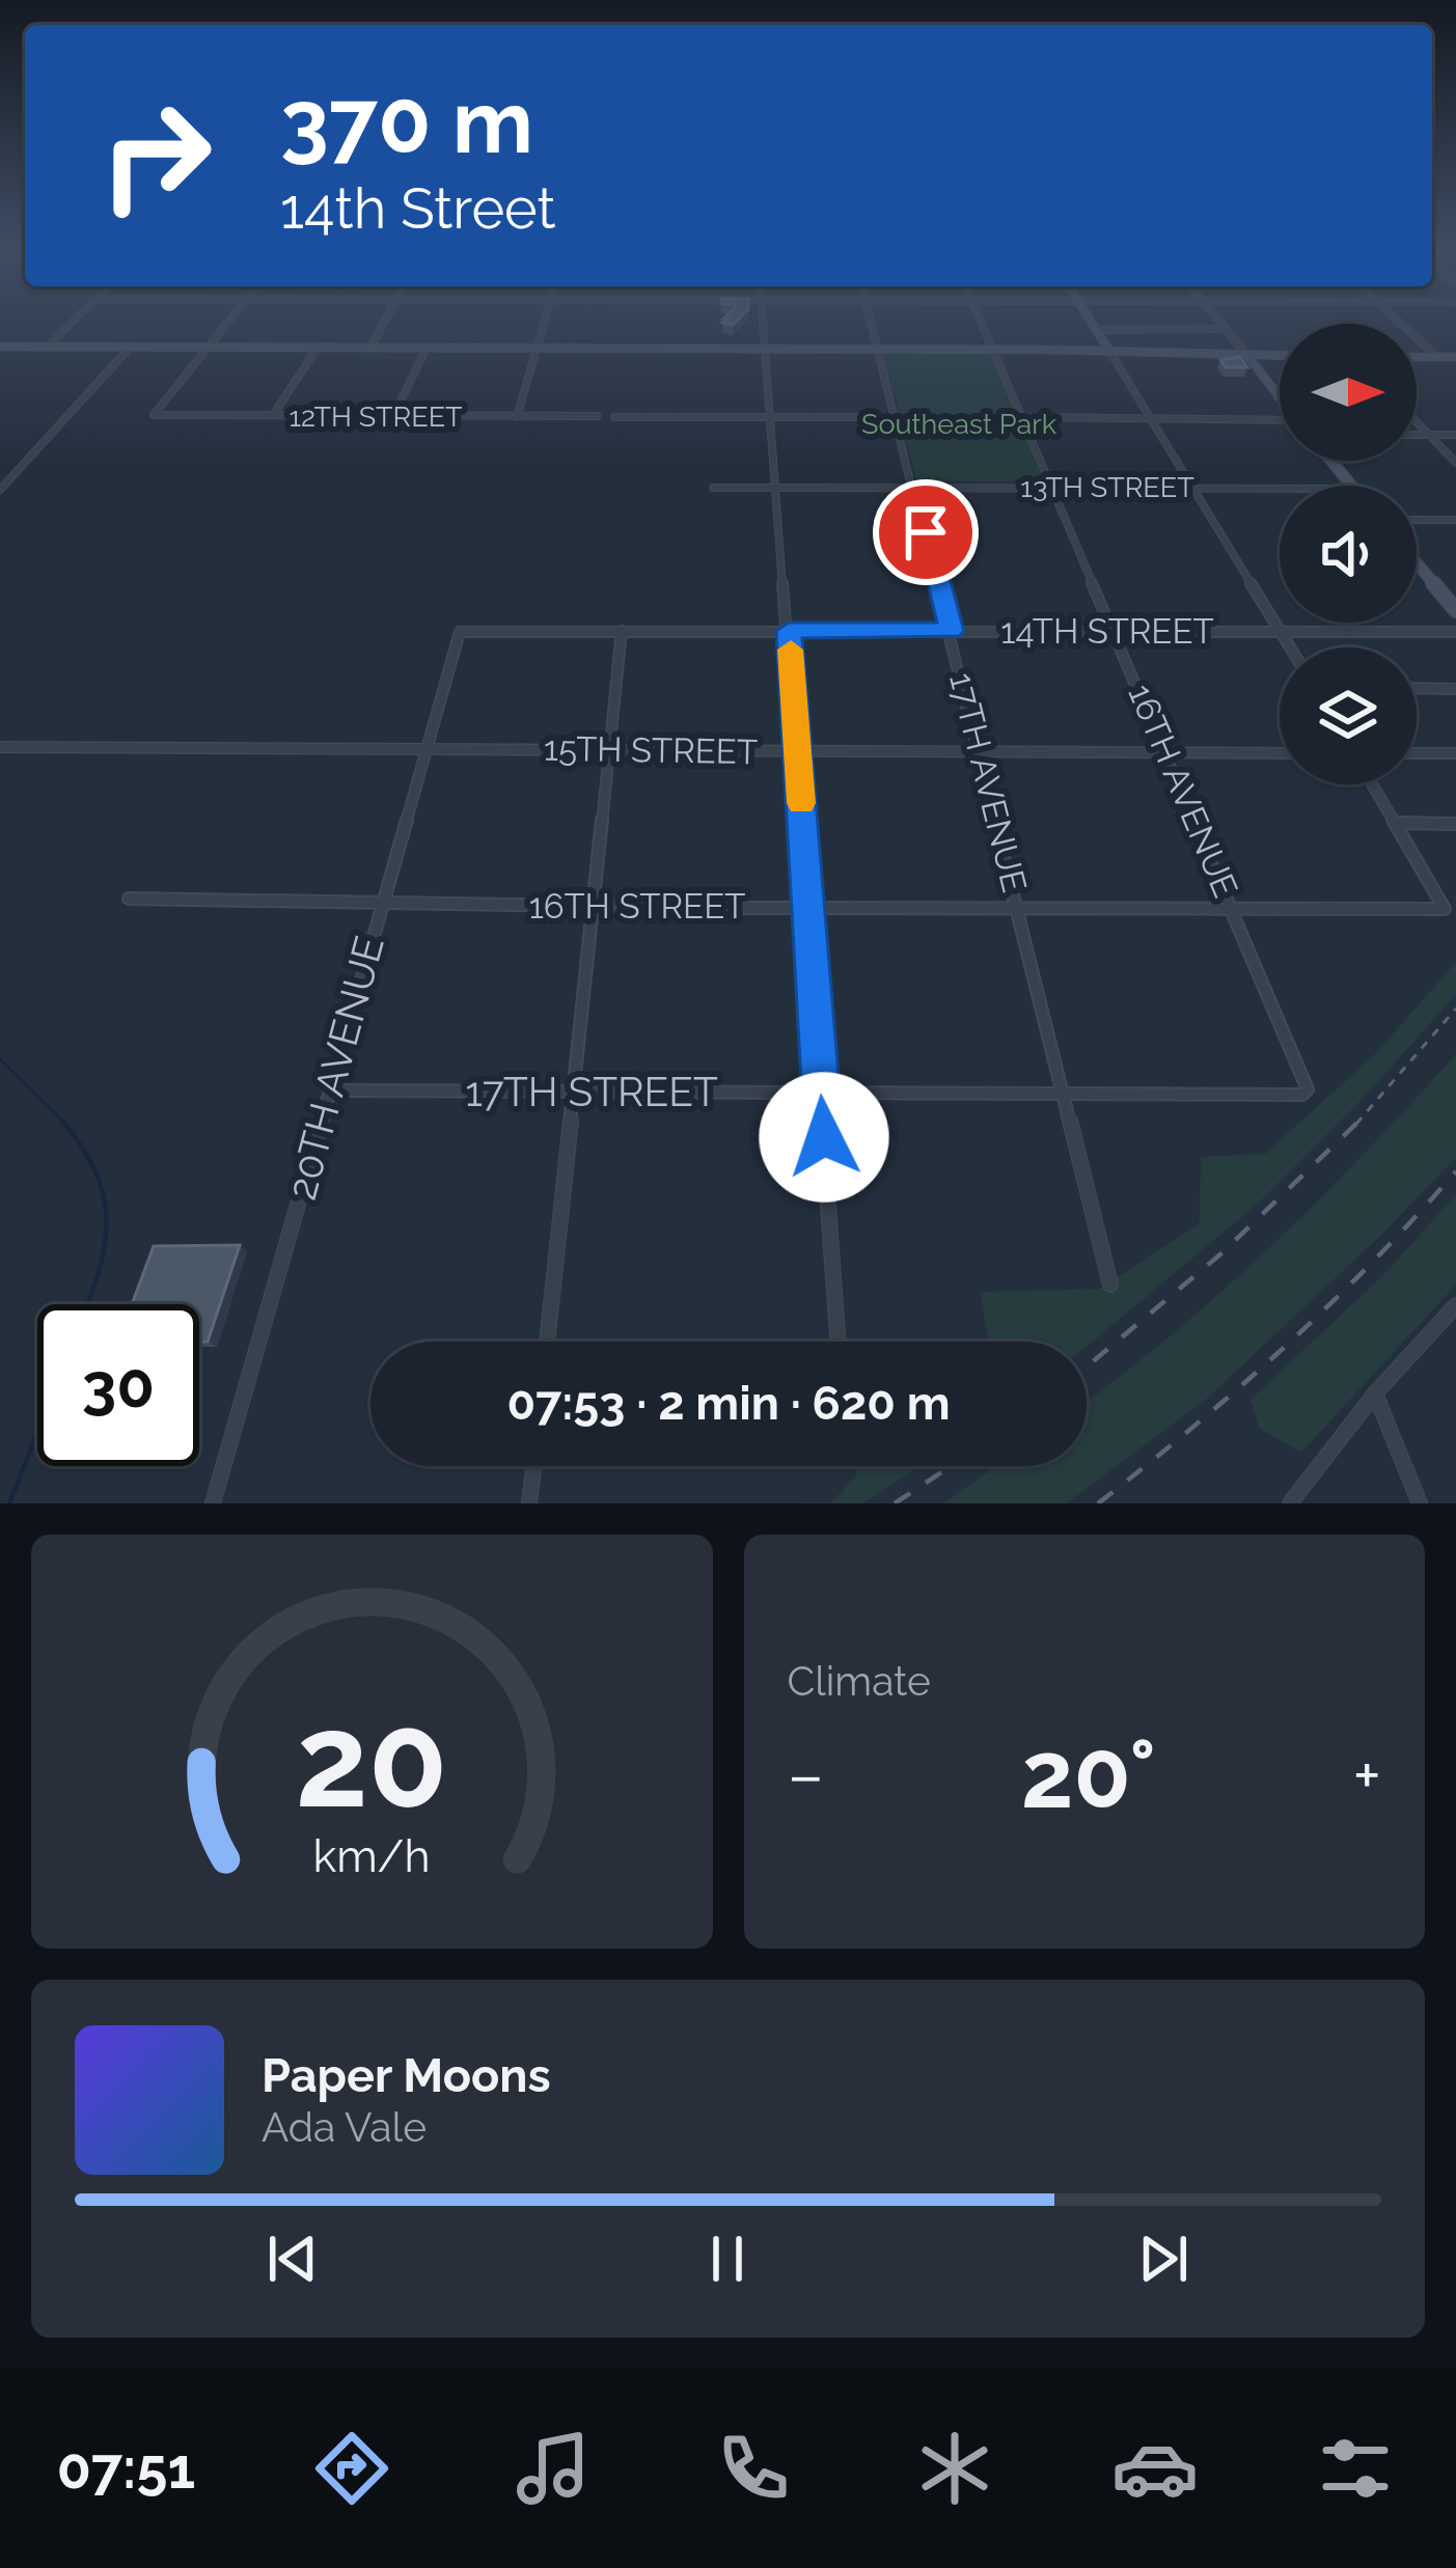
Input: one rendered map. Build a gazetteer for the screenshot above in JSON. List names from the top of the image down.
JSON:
{
  "streets": {
    "street": [
      "12TH STREET",
      "13TH STREET",
      "14TH STREET",
      "15TH STREET",
      "17TH AVENUE",
      "16TH AVENUE",
      "16TH STREET",
      "20TH AVENUE",
      "17TH STREET"
    ]
  },
  "crossings": [
    ["13TH STREET", "17TH AVENUE"],
    ["13TH STREET", "16TH AVENUE"],
    ["14TH STREET", "17TH AVENUE"],
    ["14TH STREET", "16TH AVENUE"],
    ["14TH STREET", "20TH AVENUE"],
    ["15TH STREET", "17TH AVENUE"],
    ["15TH STREET", "16TH AVENUE"],
    ["15TH STREET", "20TH AVENUE"],
    ["17TH AVENUE", "16TH STREET"],
    ["17TH AVENUE", "17TH STREET"],
    ["16TH AVENUE", "16TH STREET"],
    ["16TH AVENUE", "17TH STREET"],
    ["16TH STREET", "20TH AVENUE"],
    ["20TH AVENUE", "17TH STREET"]
  ],
  "parks": ["Southeast Park"],
  "north": "right",
  "page": {
    "turn": ["370 m", "14th Street"],
    "limit": "30",
    "trip": "07:53 · 2 min · 620 m",
    "tile": "Climate",
    "heat": ["−", "20°", "+"],
    "song": ["Paper Moons", "Ada Vale"],
    "tabs": "07:51",
    "gauge": ["20", "km/h"]
  }
}
